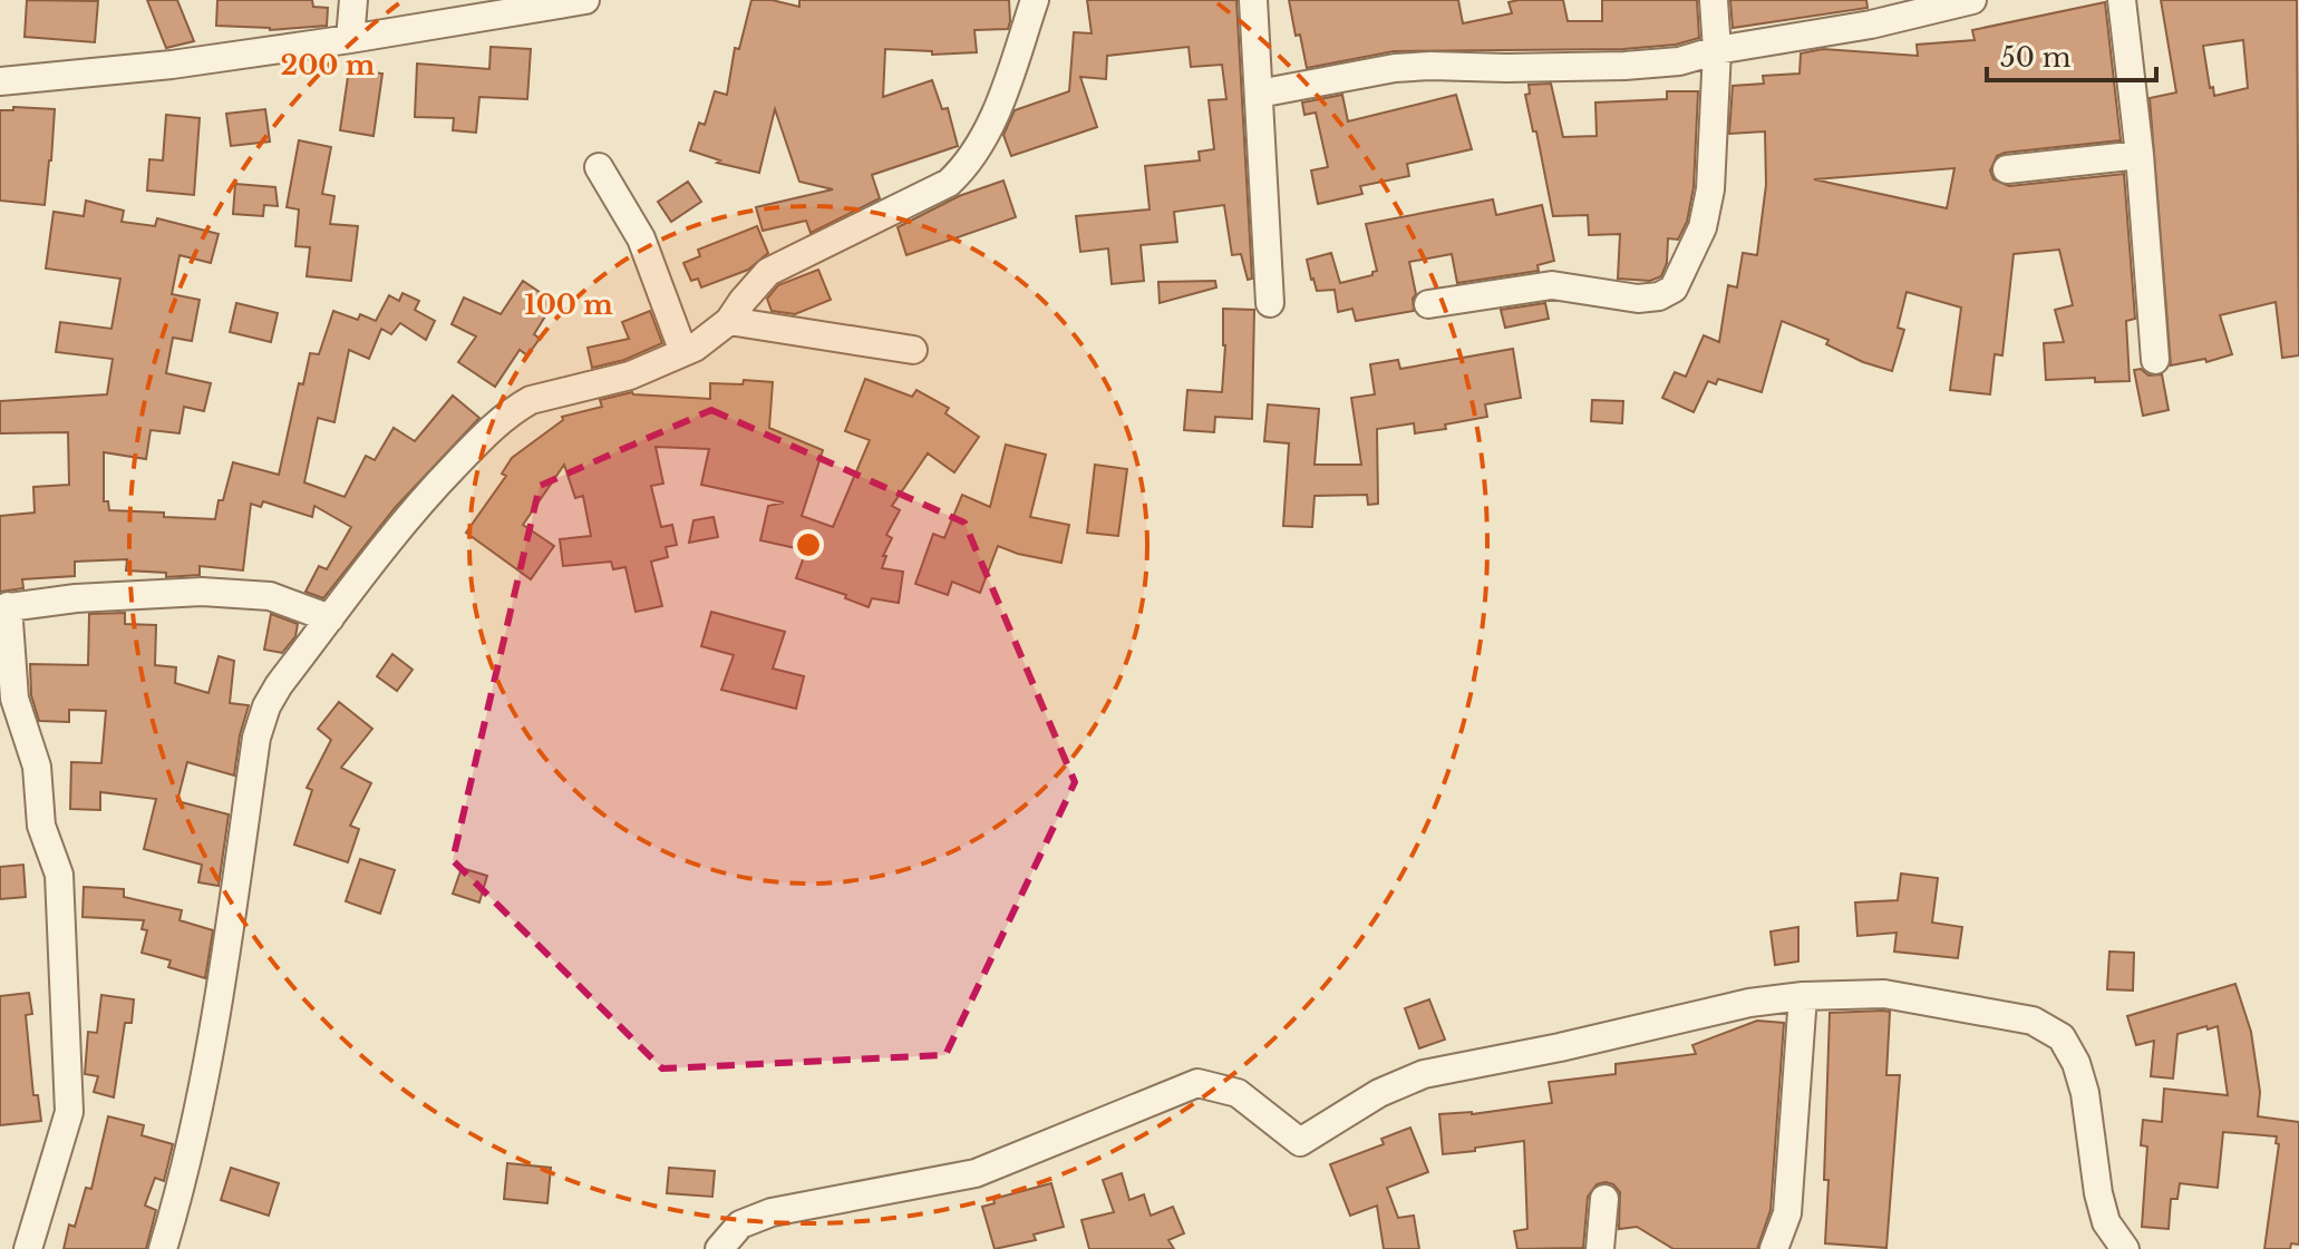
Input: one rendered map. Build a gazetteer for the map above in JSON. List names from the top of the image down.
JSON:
{
  "scale_bar": "50 m",
  "rings": ["200 m", "100 m"]
}
